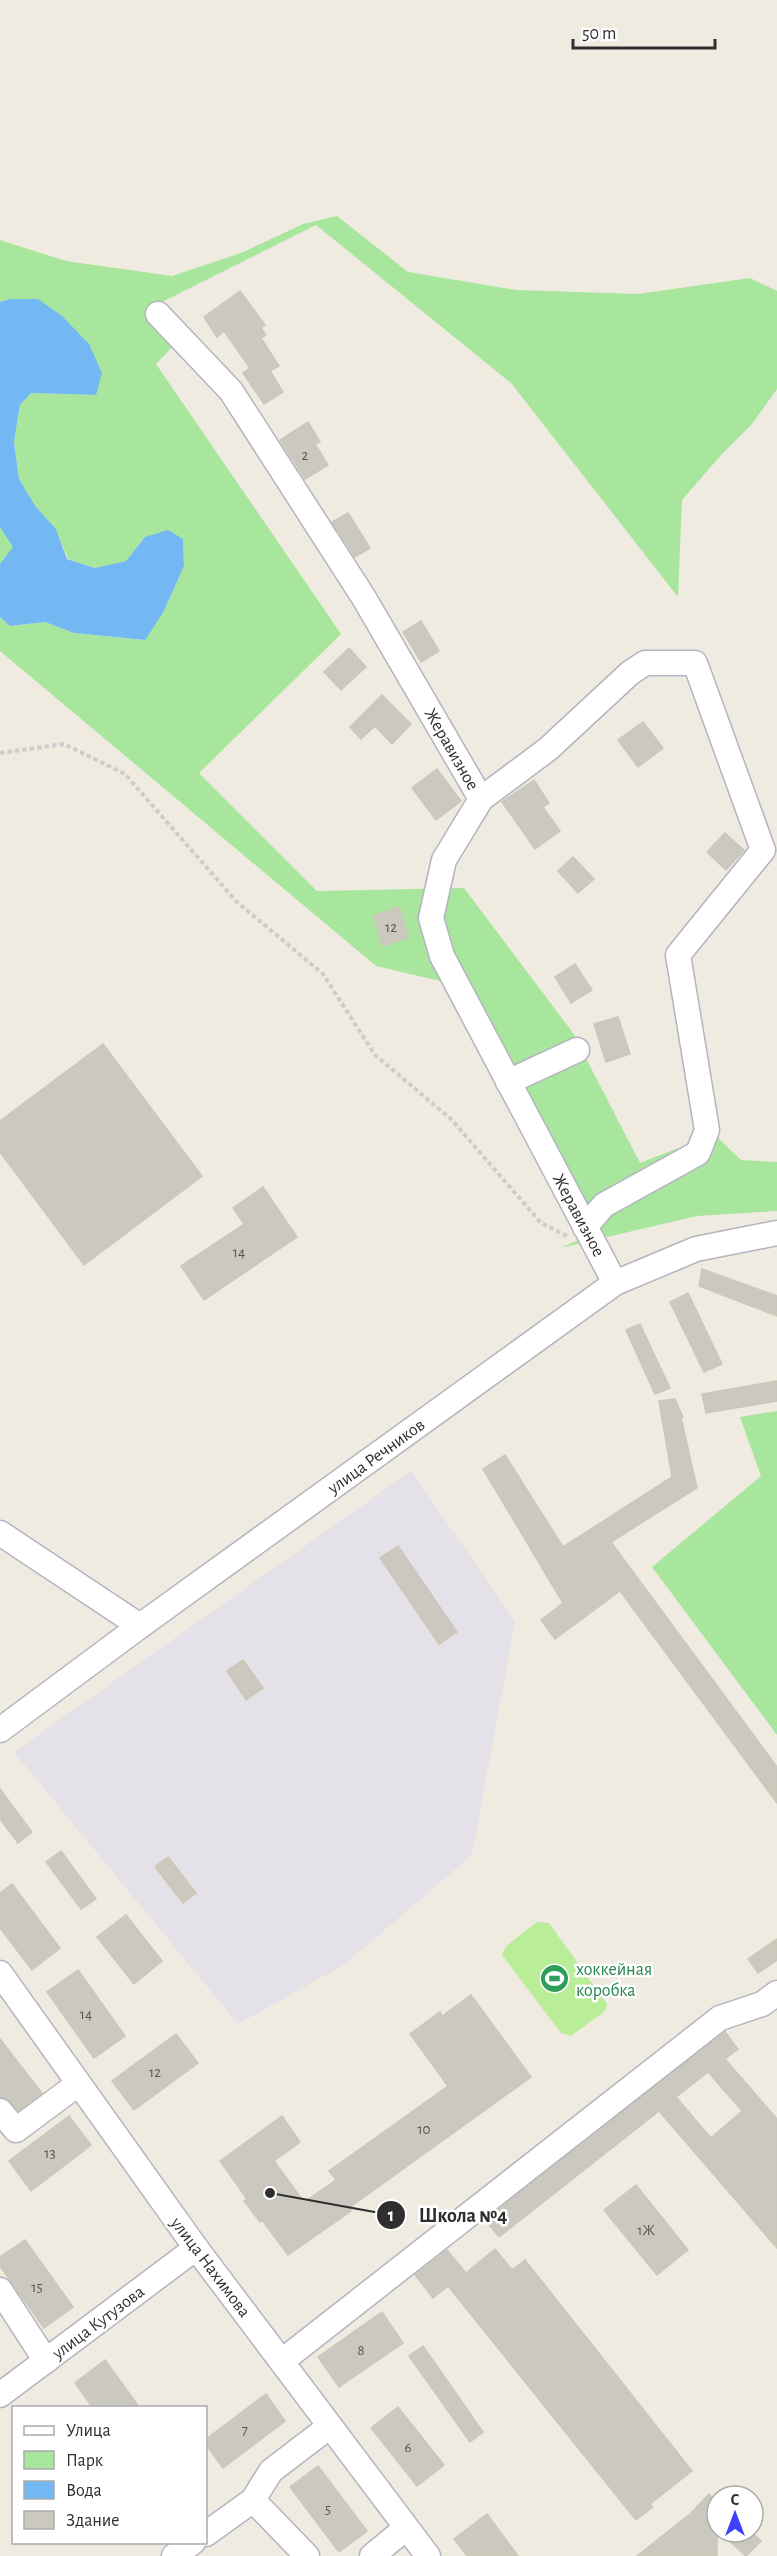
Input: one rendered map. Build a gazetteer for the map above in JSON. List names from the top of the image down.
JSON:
{
  "streets": {
    "street": [
      "Жеравизное",
      "улица Речников",
      "улица Нахимова",
      "улица Кутузова"
    ]
  },
  "crossings": [
    ["Жеравизное", "улица Речников"],
    ["улица Нахимова", "улица Кутузова"]
  ],
  "places": {
    "sports": ["хоккейная коробка"],
    "other": ["Школа №4"]
  },
  "house_numbers": [
    "2",
    "12",
    "14",
    "14",
    "12",
    "10",
    "13",
    "1Ж",
    "15",
    "8",
    "7",
    "6",
    "5"
  ],
  "legend": [
    "Улица",
    "Парк",
    "Вода",
    "Здание"
  ],
  "scale_bar": "50 m",
  "north": "top"
}
